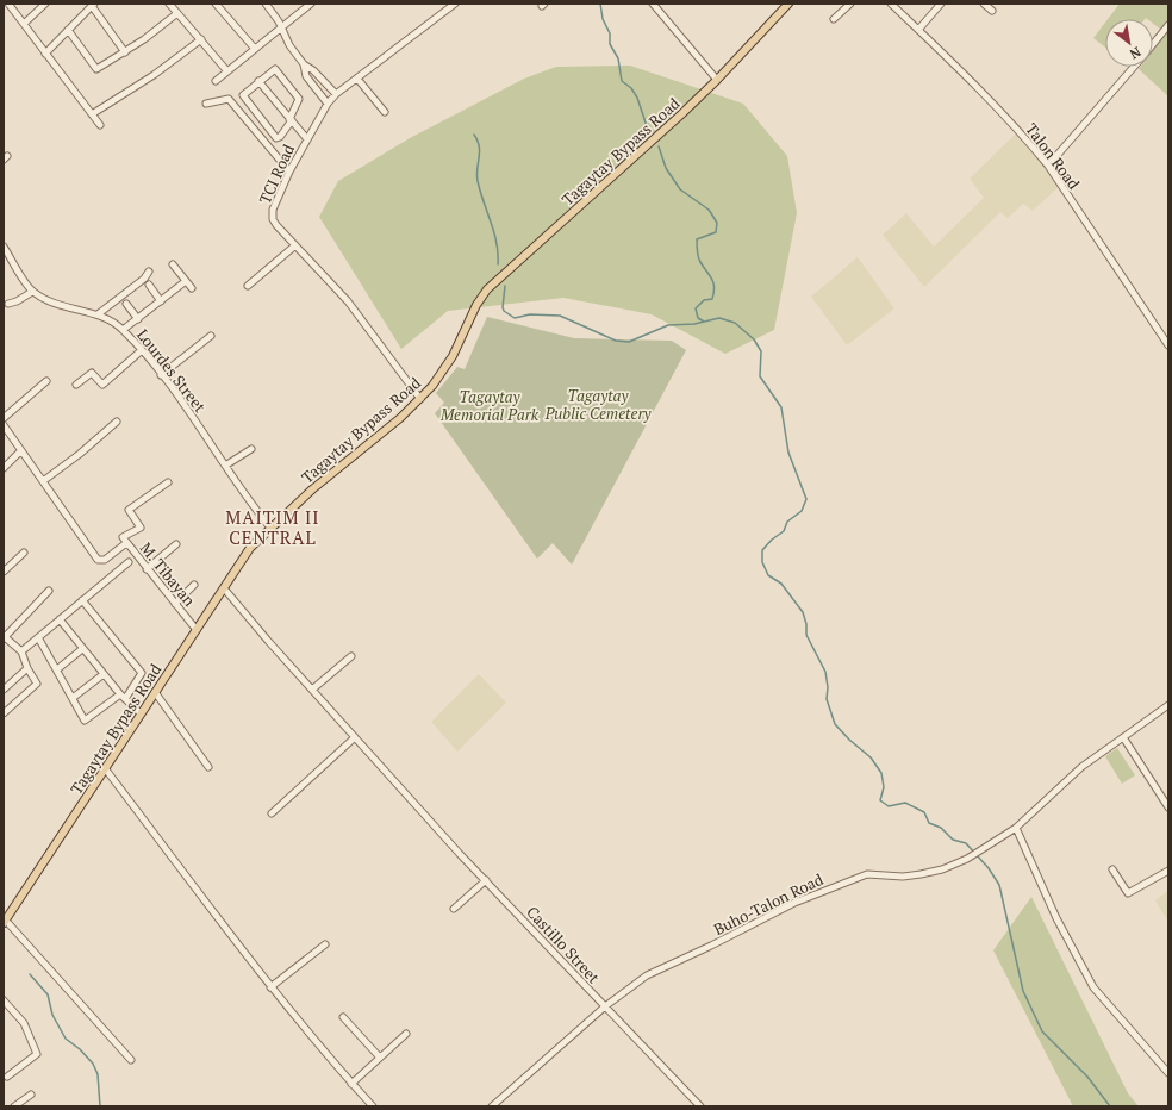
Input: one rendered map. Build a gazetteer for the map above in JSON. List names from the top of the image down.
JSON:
{
  "streets": {
    "main road": ["Tagaytay Bypass Road"],
    "street": [
      "Talon Road",
      "TCI Road",
      "Lourdes Street",
      "M. Tibayan",
      "Buho-Talon Road",
      "Castillo Street"
    ]
  },
  "crossings": [
    ["Tagaytay Bypass Road", "TCI Road"],
    ["Tagaytay Bypass Road", "Lourdes Street"],
    ["Tagaytay Bypass Road", "M. Tibayan"],
    ["Tagaytay Bypass Road", "Castillo Street"],
    ["Buho-Talon Road", "Castillo Street"]
  ],
  "districts": ["MAITIM II CENTRAL"],
  "parks": ["Tagaytay Public Cemetery", "Tagaytay Memorial Park"],
  "north": "bottom right"
}
